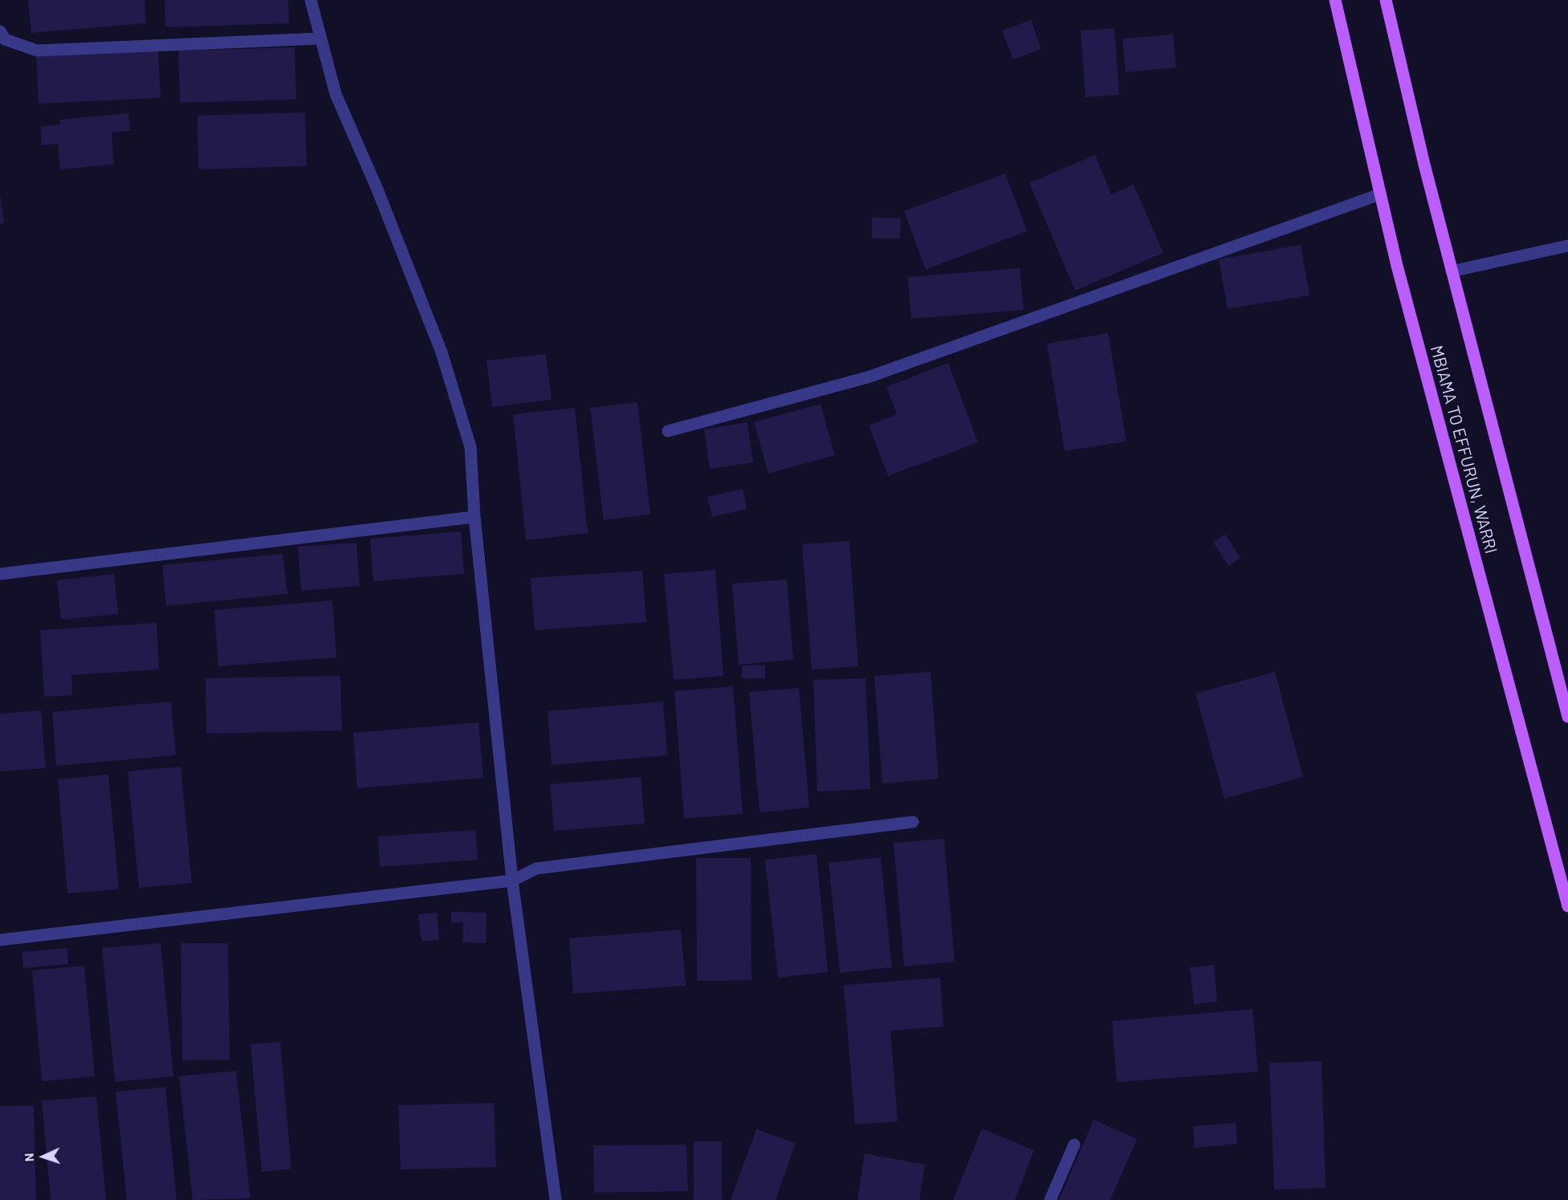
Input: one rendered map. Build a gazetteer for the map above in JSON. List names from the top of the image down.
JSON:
{
  "streets": {
    "main road": ["MBIAMA TO EFFURUN, WARRI"]
  },
  "north": "left"
}
